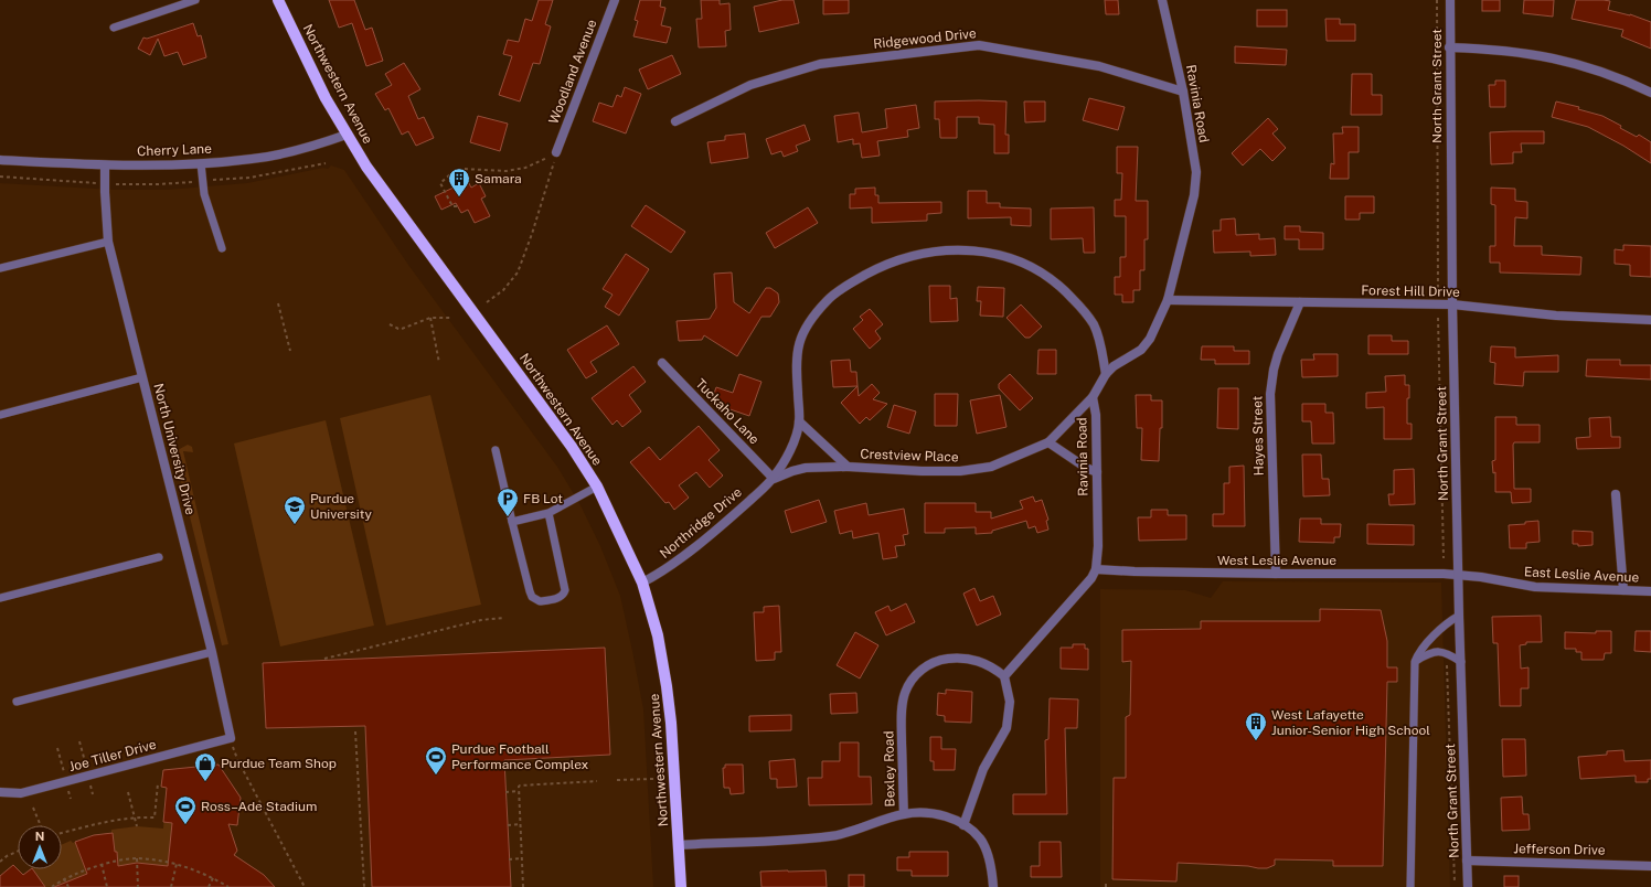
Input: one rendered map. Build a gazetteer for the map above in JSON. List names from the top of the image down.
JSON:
{
  "streets": {
    "main road": ["Northwestern Avenue"],
    "street": [
      "Ridgewood Drive",
      "Woodland Avenue",
      "North Grant Street",
      "Ravinia Road",
      "Cherry Lane",
      "Forest Hill Drive",
      "Tuckaho Lane",
      "Hayes Street",
      "North University Drive",
      "Crestview Place",
      "Northridge Drive",
      "West Leslie Avenue",
      "East Leslie Avenue",
      "Joe Tiller Drive",
      "Bexley Road",
      "Jefferson Drive"
    ]
  },
  "crossings": [
    ["Ridgewood Drive", "Ravinia Road"],
    ["Northwestern Avenue", "Cherry Lane"],
    ["Northwestern Avenue", "Northridge Drive"],
    ["Northwestern Avenue", "Bexley Road"],
    ["North Grant Street", "Forest Hill Drive"],
    ["North Grant Street", "West Leslie Avenue"],
    ["North Grant Street", "East Leslie Avenue"],
    ["North Grant Street", "Jefferson Drive"],
    ["Ravinia Road", "Forest Hill Drive"],
    ["Ravinia Road", "Crestview Place"],
    ["Ravinia Road", "Northridge Drive"],
    ["Ravinia Road", "West Leslie Avenue"],
    ["Cherry Lane", "North University Drive"],
    ["Forest Hill Drive", "Hayes Street"],
    ["Tuckaho Lane", "Northridge Drive"],
    ["Hayes Street", "West Leslie Avenue"],
    ["North University Drive", "Joe Tiller Drive"],
    ["Crestview Place", "Northridge Drive"],
    ["West Leslie Avenue", "East Leslie Avenue"]
  ],
  "places": {
    "building": ["Samara", "West Lafayette Junior-Senior High School"],
    "parking": ["FB Lot"],
    "school or university": ["Purdue University"],
    "sports": ["Purdue Football Performance Complex", "Ross–Ade Stadium"],
    "shop": ["Purdue Team Shop"]
  },
  "north": "top"
}
